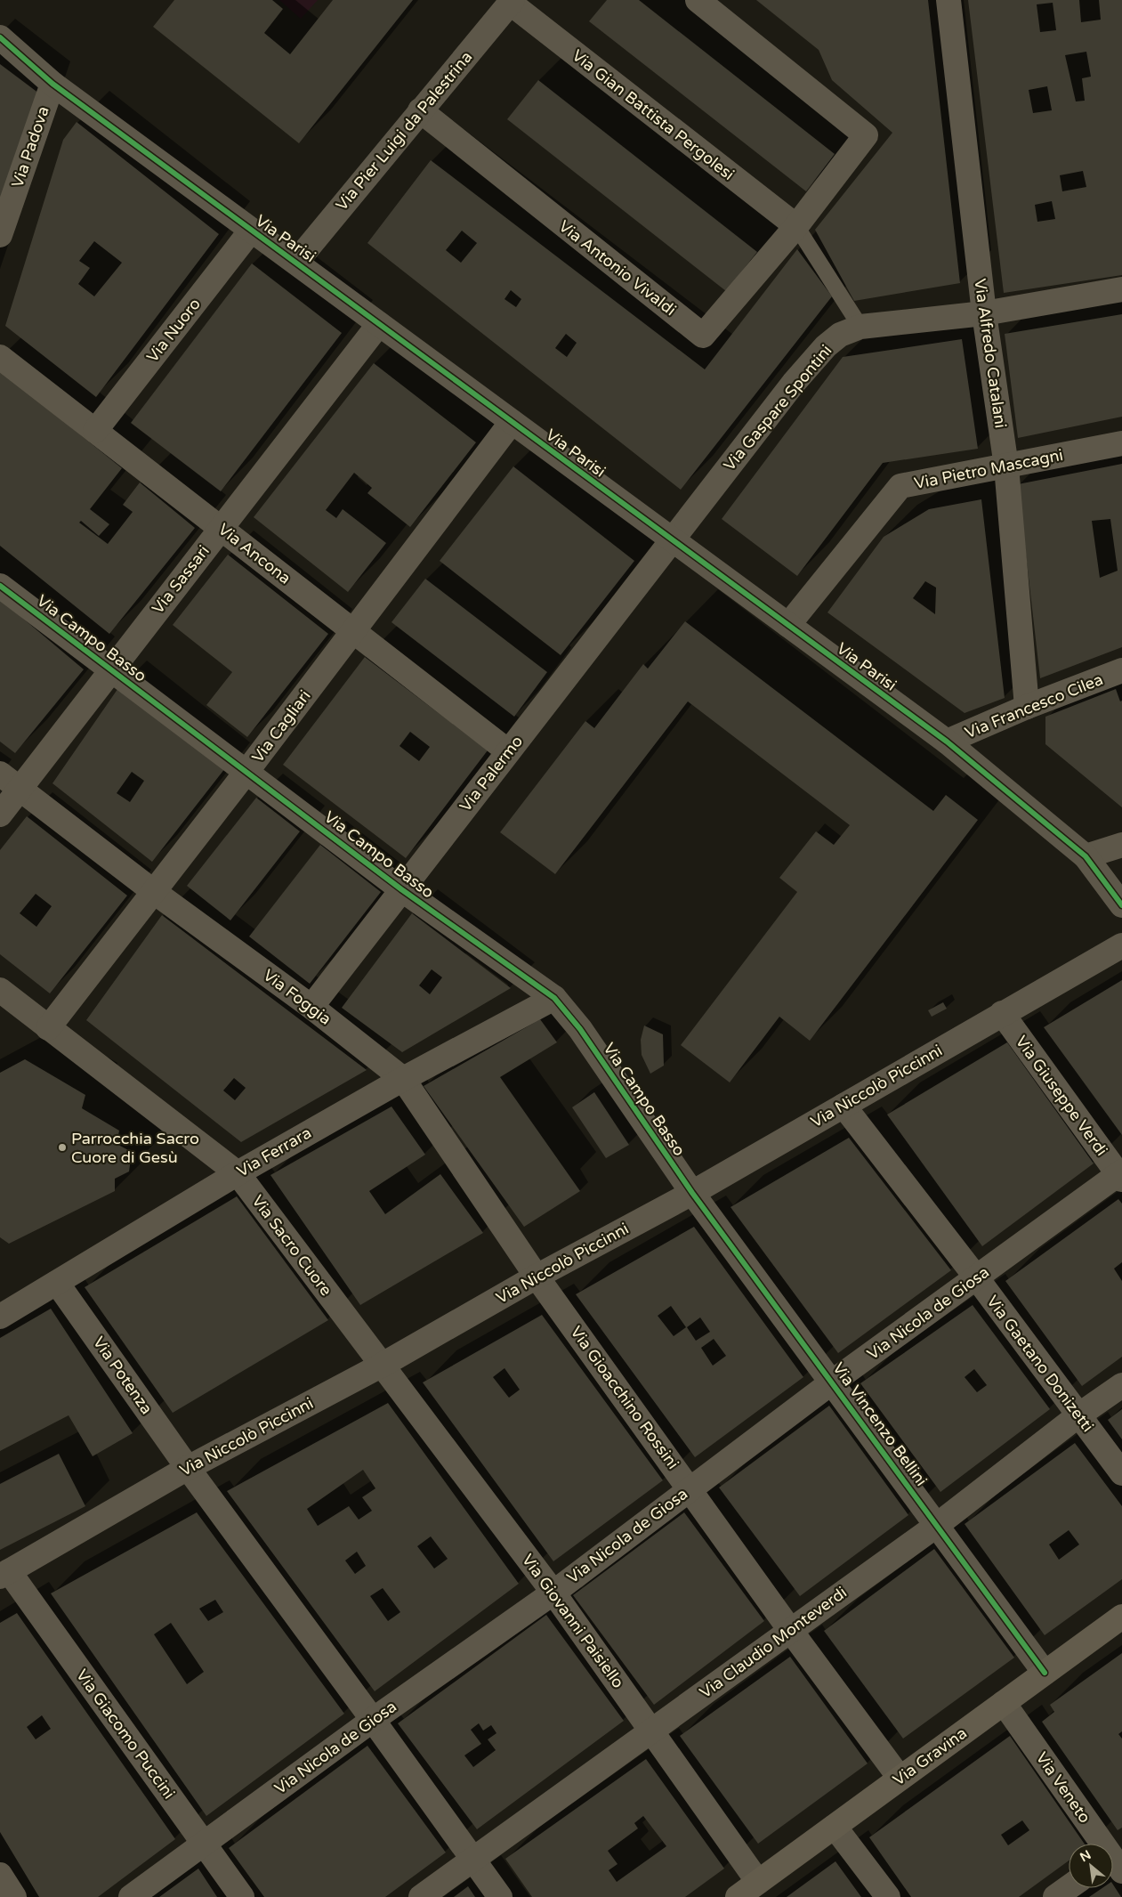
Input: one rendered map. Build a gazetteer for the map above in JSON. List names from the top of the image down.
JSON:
{
  "streets": {
    "main road": ["Via Gravina"],
    "street": [
      "Via Gian Battista Pergolesi",
      "Via Pier Luigi da Palestrina",
      "Via Padova",
      "Via Parisi",
      "Via Antonio Vivaldi",
      "Via Nuoro",
      "Via Alfredo Catalani",
      "Via Gaspare Spontini",
      "Via Pietro Mascagni",
      "Via Ancona",
      "Via Sassari",
      "Via Campo Basso",
      "Via Francesco Cilea",
      "Via Cagliari",
      "Via Palermo",
      "Via Foggia",
      "Via Niccolò Piccinni",
      "Via Giuseppe Verdi",
      "Via Ferrara",
      "Via Sacro Cuore",
      "Via Nicola de Giosa",
      "Via Gaetano Donizetti",
      "Via Potenza",
      "Via Gioacchino Rossini",
      "Via Vincenzo Bellini",
      "Via Giovanni Paisiello",
      "Via Claudio Monteverdi",
      "Via Giacomo Puccini",
      "Via Veneto"
    ]
  },
  "crossings": [
    ["Via Gian Battista Pergolesi", "Via Pier Luigi da Palestrina"],
    ["Via Gian Battista Pergolesi", "Via Antonio Vivaldi"],
    ["Via Pier Luigi da Palestrina", "Via Parisi"],
    ["Via Pier Luigi da Palestrina", "Via Antonio Vivaldi"],
    ["Via Padova", "Via Parisi"],
    ["Via Parisi", "Via Nuoro"],
    ["Via Parisi", "Via Gaspare Spontini"],
    ["Via Parisi", "Via Pietro Mascagni"],
    ["Via Parisi", "Via Sassari"],
    ["Via Parisi", "Via Francesco Cilea"],
    ["Via Parisi", "Via Cagliari"],
    ["Via Parisi", "Via Palermo"],
    ["Via Nuoro", "Via Ancona"],
    ["Via Alfredo Catalani", "Via Gaspare Spontini"],
    ["Via Alfredo Catalani", "Via Pietro Mascagni"],
    ["Via Alfredo Catalani", "Via Francesco Cilea"],
    ["Via Gaspare Spontini", "Via Palermo"],
    ["Via Ancona", "Via Sassari"],
    ["Via Ancona", "Via Cagliari"],
    ["Via Ancona", "Via Palermo"],
    ["Via Sassari", "Via Campo Basso"],
    ["Via Sassari", "Via Foggia"],
    ["Via Campo Basso", "Via Cagliari"],
    ["Via Campo Basso", "Via Palermo"],
    ["Via Campo Basso", "Via Niccolò Piccinni"],
    ["Via Campo Basso", "Via Ferrara"],
    ["Via Campo Basso", "Via Vincenzo Bellini"],
    ["Via Cagliari", "Via Foggia"],
    ["Via Cagliari", "Via Sacro Cuore"],
    ["Via Palermo", "Via Foggia"],
    ["Via Foggia", "Via Niccolò Piccinni"],
    ["Via Foggia", "Via Ferrara"],
    ["Via Foggia", "Via Gioacchino Rossini"],
    ["Via Niccolò Piccinni", "Via Giuseppe Verdi"],
    ["Via Niccolò Piccinni", "Via Sacro Cuore"],
    ["Via Niccolò Piccinni", "Via Gaetano Donizetti"],
    ["Via Niccolò Piccinni", "Via Potenza"],
    ["Via Niccolò Piccinni", "Via Gioacchino Rossini"],
    ["Via Niccolò Piccinni", "Via Vincenzo Bellini"],
    ["Via Niccolò Piccinni", "Via Giovanni Paisiello"],
    ["Via Niccolò Piccinni", "Via Giacomo Puccini"],
    ["Via Giuseppe Verdi", "Via Nicola de Giosa"],
    ["Via Ferrara", "Via Sacro Cuore"],
    ["Via Ferrara", "Via Potenza"],
    ["Via Sacro Cuore", "Via Giovanni Paisiello"],
    ["Via Nicola de Giosa", "Via Gaetano Donizetti"],
    ["Via Nicola de Giosa", "Via Potenza"],
    ["Via Nicola de Giosa", "Via Gioacchino Rossini"],
    ["Via Nicola de Giosa", "Via Vincenzo Bellini"],
    ["Via Nicola de Giosa", "Via Giovanni Paisiello"],
    ["Via Nicola de Giosa", "Via Giacomo Puccini"],
    ["Via Gaetano Donizetti", "Via Claudio Monteverdi"],
    ["Via Potenza", "Via Claudio Monteverdi"],
    ["Via Gioacchino Rossini", "Via Claudio Monteverdi"],
    ["Via Gioacchino Rossini", "Via Gravina"],
    ["Via Vincenzo Bellini", "Via Claudio Monteverdi"],
    ["Via Vincenzo Bellini", "Via Gravina"],
    ["Via Giovanni Paisiello", "Via Claudio Monteverdi"],
    ["Via Giovanni Paisiello", "Via Gravina"],
    ["Via Gravina", "Via Veneto"]
  ],
  "places": ["Parrocchia Sacro Cuore di Gesù"],
  "north": "top left"
}
